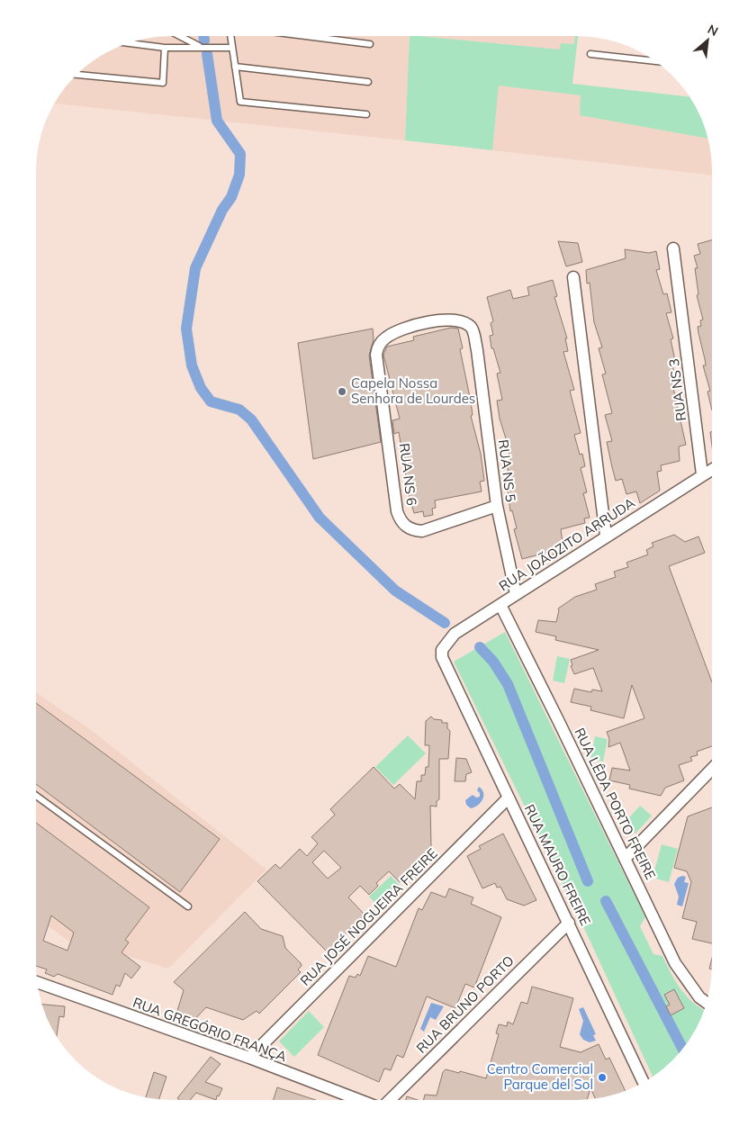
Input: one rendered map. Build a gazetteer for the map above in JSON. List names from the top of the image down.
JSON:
{
  "streets": {
    "street": [
      "RUA NS 3",
      "RUA NS 5",
      "RUA NS 6",
      "RUA JOÃOZITO ARRUDA",
      "RUA LÊDA PORTO FREIRE",
      "RUA MAURO FREIRE",
      "RUA JOSÉ NOGUEIRA FREIRE",
      "RUA BRUNO PORTO",
      "RUA GREGÓRIO FRANÇA"
    ]
  },
  "crossings": [
    ["RUA NS 3", "RUA JOÃOZITO ARRUDA"],
    ["RUA NS 5", "RUA NS 6"],
    ["RUA NS 5", "RUA JOÃOZITO ARRUDA"],
    ["RUA JOÃOZITO ARRUDA", "RUA LÊDA PORTO FREIRE"],
    ["RUA JOÃOZITO ARRUDA", "RUA MAURO FREIRE"],
    ["RUA MAURO FREIRE", "RUA JOSÉ NOGUEIRA FREIRE"],
    ["RUA MAURO FREIRE", "RUA BRUNO PORTO"],
    ["RUA JOSÉ NOGUEIRA FREIRE", "RUA GREGÓRIO FRANÇA"]
  ],
  "places": ["Capela Nossa Senhora de Lourdes", "Centro Comercial Parque del Sol"],
  "north": "top right"
}
